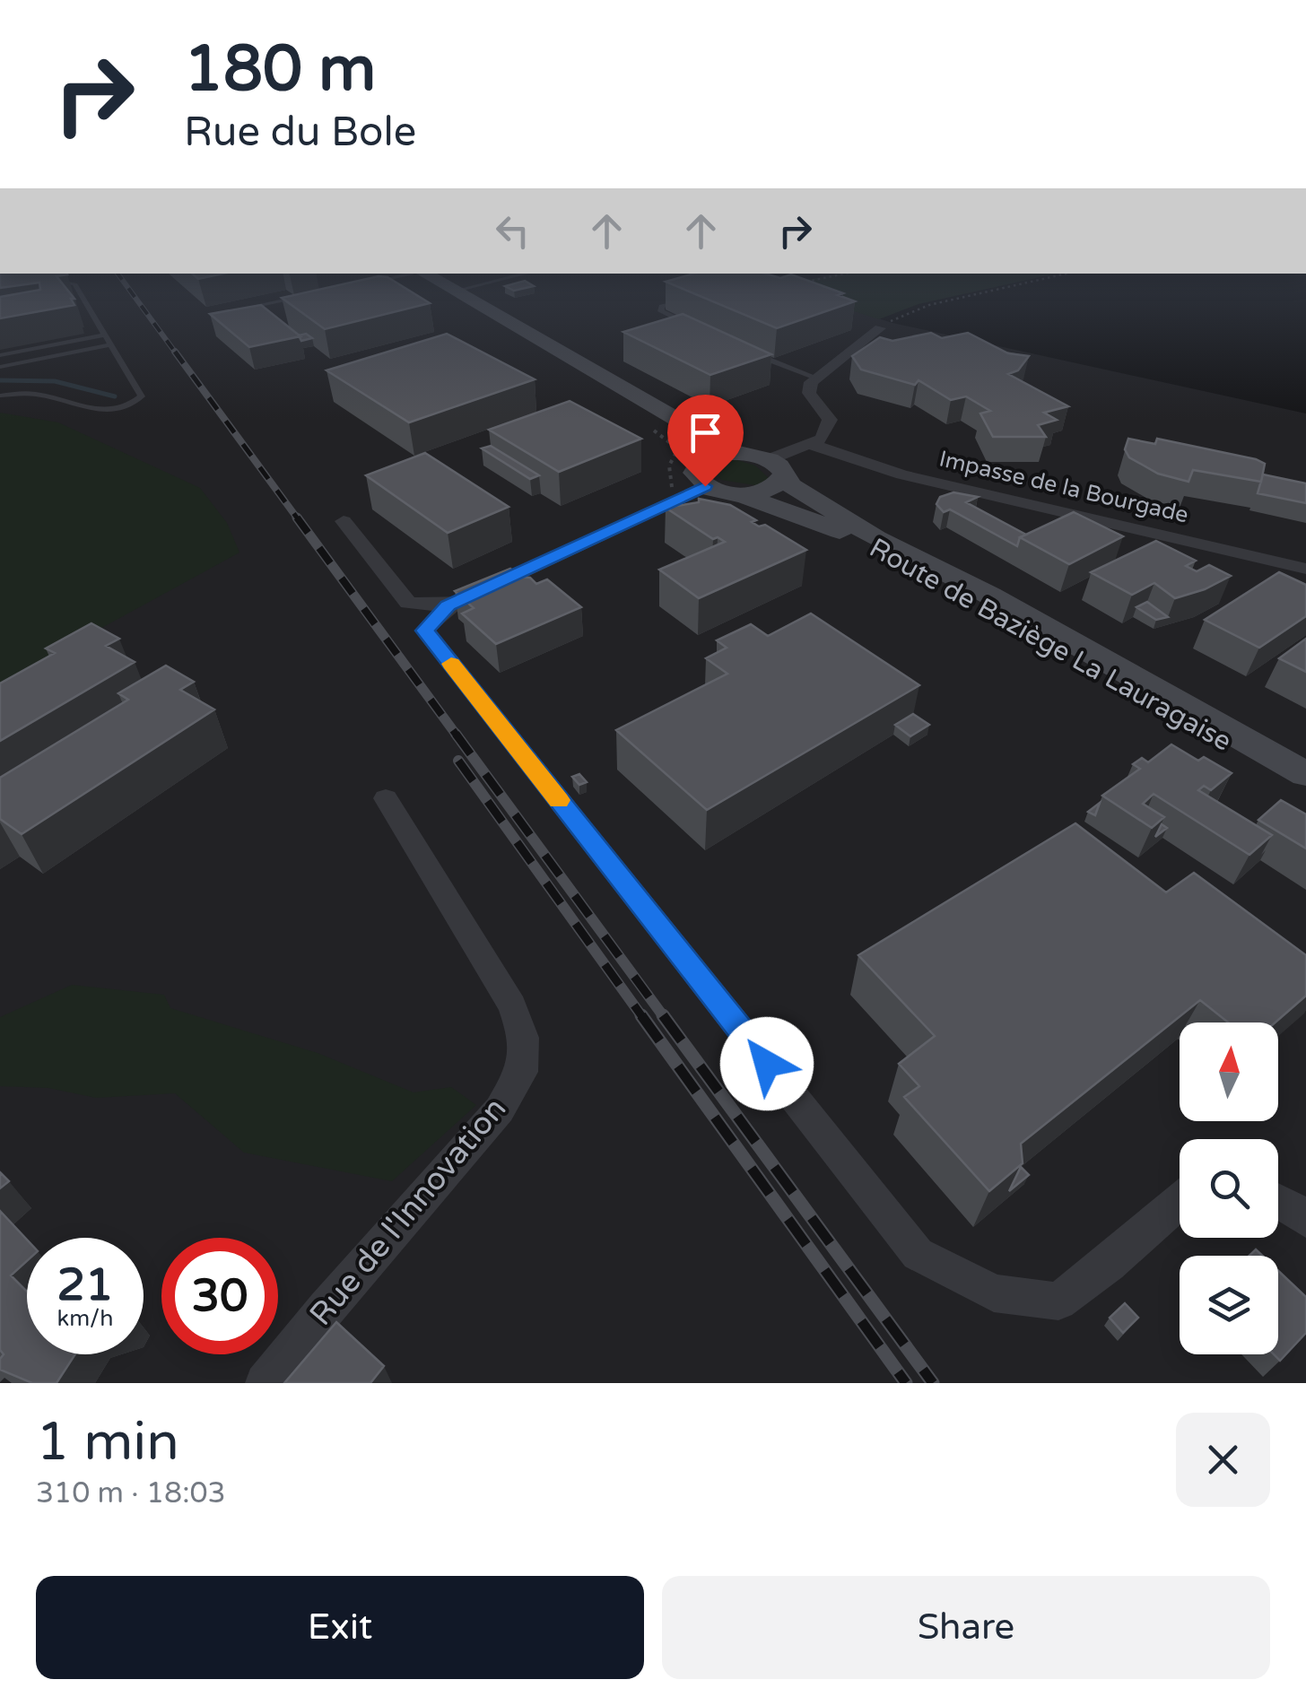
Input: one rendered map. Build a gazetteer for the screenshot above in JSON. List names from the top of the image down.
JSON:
{
  "streets": {
    "main road": ["Route de Baziège La Lauragaise"],
    "street": ["Impasse de la Bourgade", "Rue de l'Innovation"]
  },
  "north": "top",
  "page": {
    "turn": ["180 m", "Rue du Bole"],
    "speed": "21 km/h",
    "limit": "30",
    "heading": ["1 min", "310 m · 18:03"],
    "buttons": ["Exit", "Share"]
  }
}
